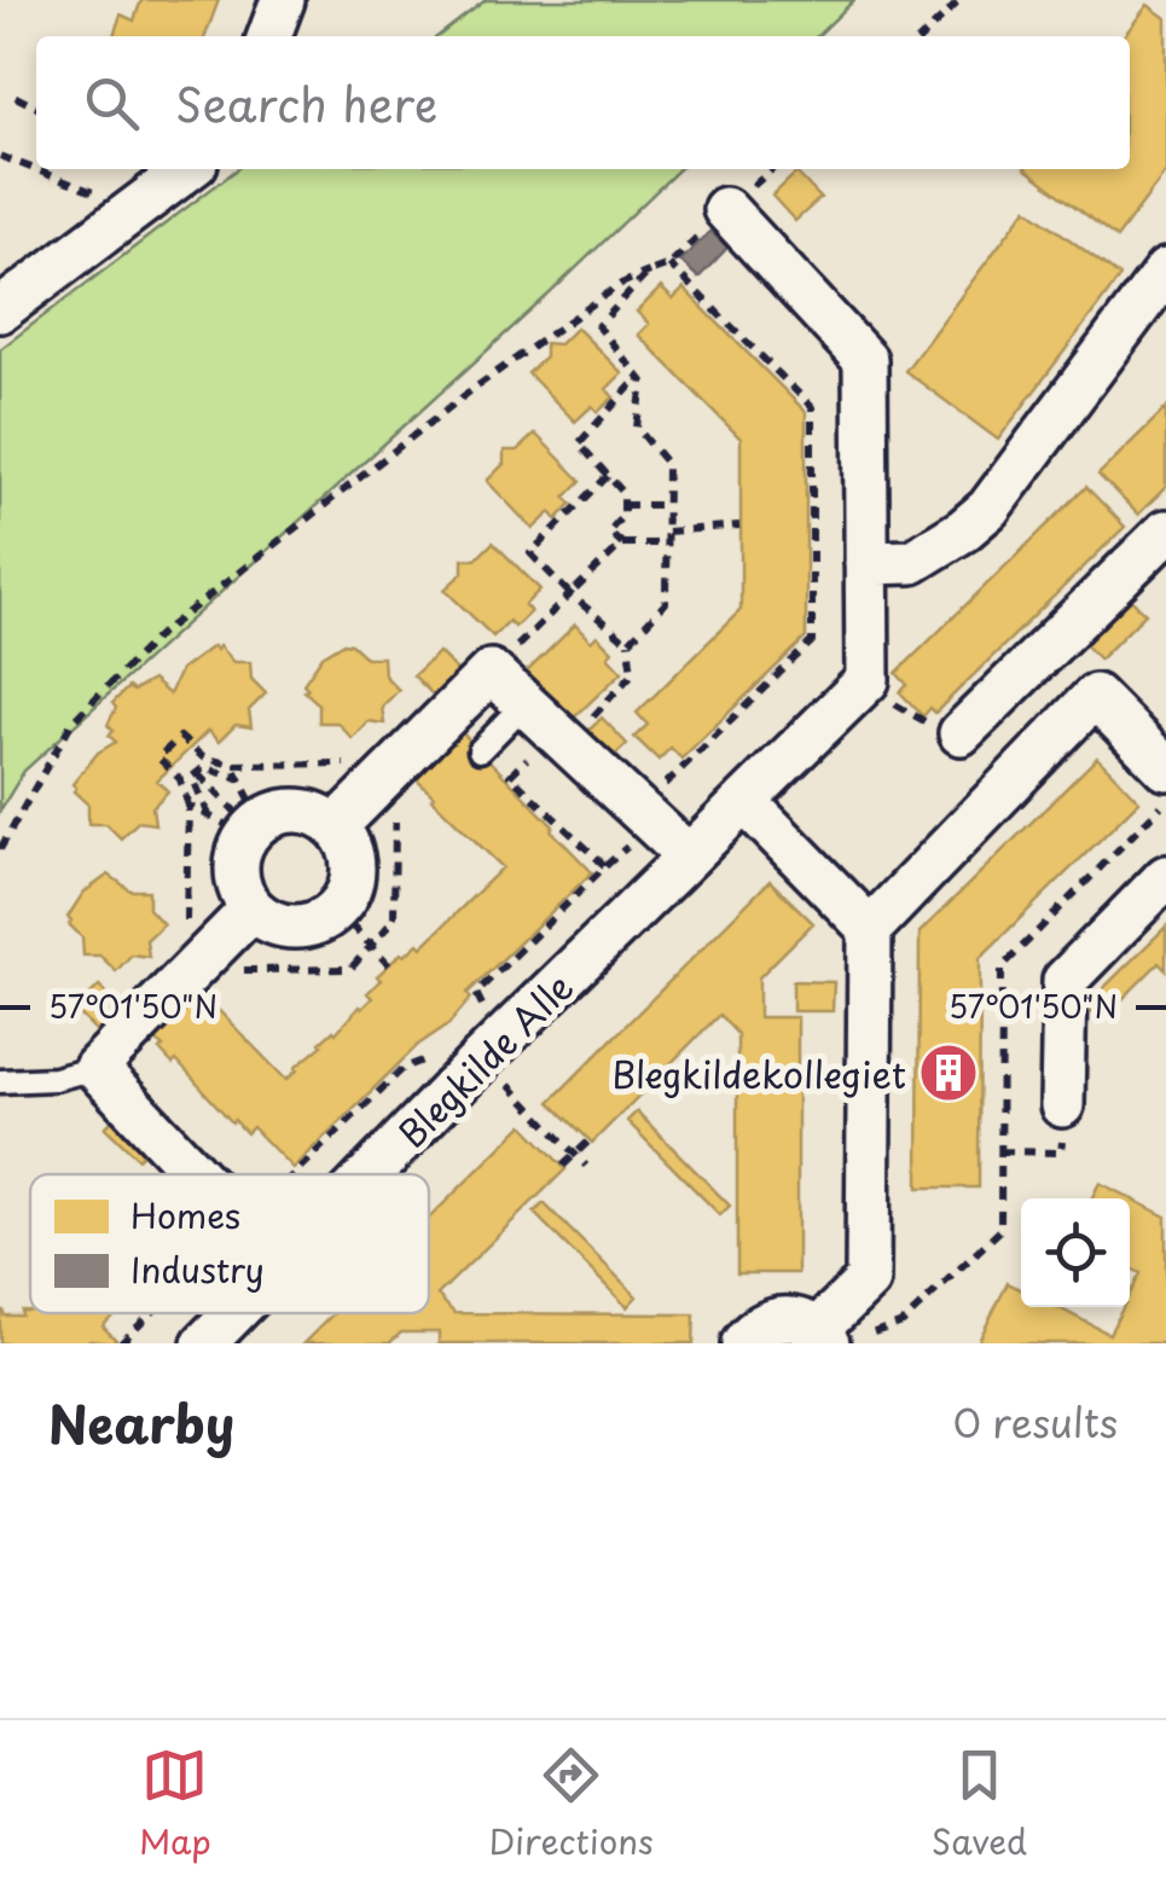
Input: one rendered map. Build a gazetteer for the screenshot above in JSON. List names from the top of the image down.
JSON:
{
  "streets": {
    "street": ["Blegkilde Alle"]
  },
  "places": {
    "building": ["Blegkildekollegiet"]
  },
  "legend": ["Homes", "Industry"],
  "page": {
    "search": "Search here",
    "heading": ["Nearby", "0 results"],
    "nav": ["Map", "Directions", "Saved"]
  },
  "coordinates": ["57°01'50\"N"]
}
